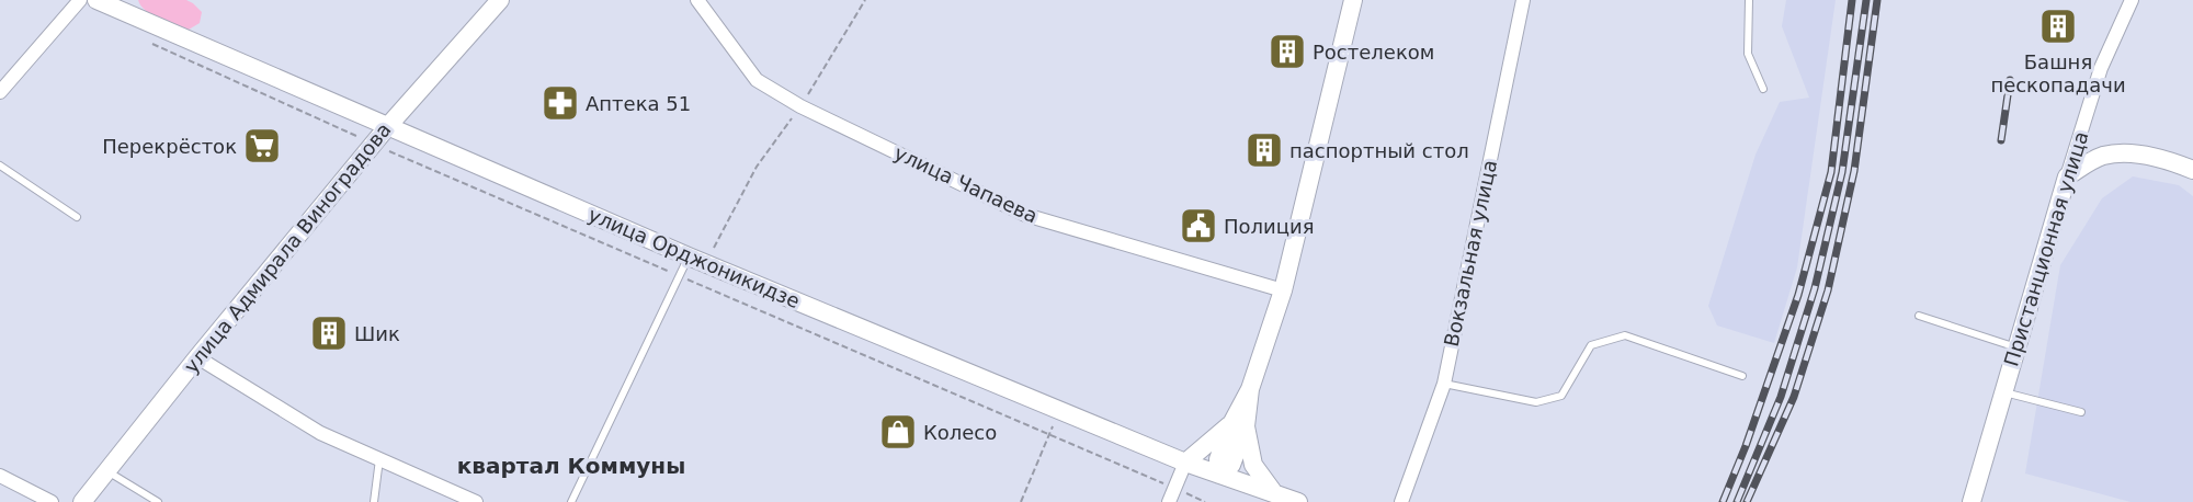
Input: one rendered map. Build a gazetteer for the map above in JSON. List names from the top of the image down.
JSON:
{
  "streets": {
    "main road": ["улица Адмирала Виноградова", "Пристанционная улица", "улица Орджоникидзе"],
    "street": ["улица Чапаева", "Вокзальная улица"]
  },
  "crossings": [
    ["улица Адмирала Виноградова", "улица Орджоникидзе"]
  ],
  "districts": ["квартал Коммуны"],
  "places": {
    "building": [
      "Башня пескопадачи",
      "Ростелеком",
      "паспортный стол",
      "Шик"
    ],
    "pharmacy": ["Аптека 51"],
    "supermarket": ["Перекрёсток"],
    "public building": ["Полиция"],
    "shop": ["Колесо"]
  }
}
